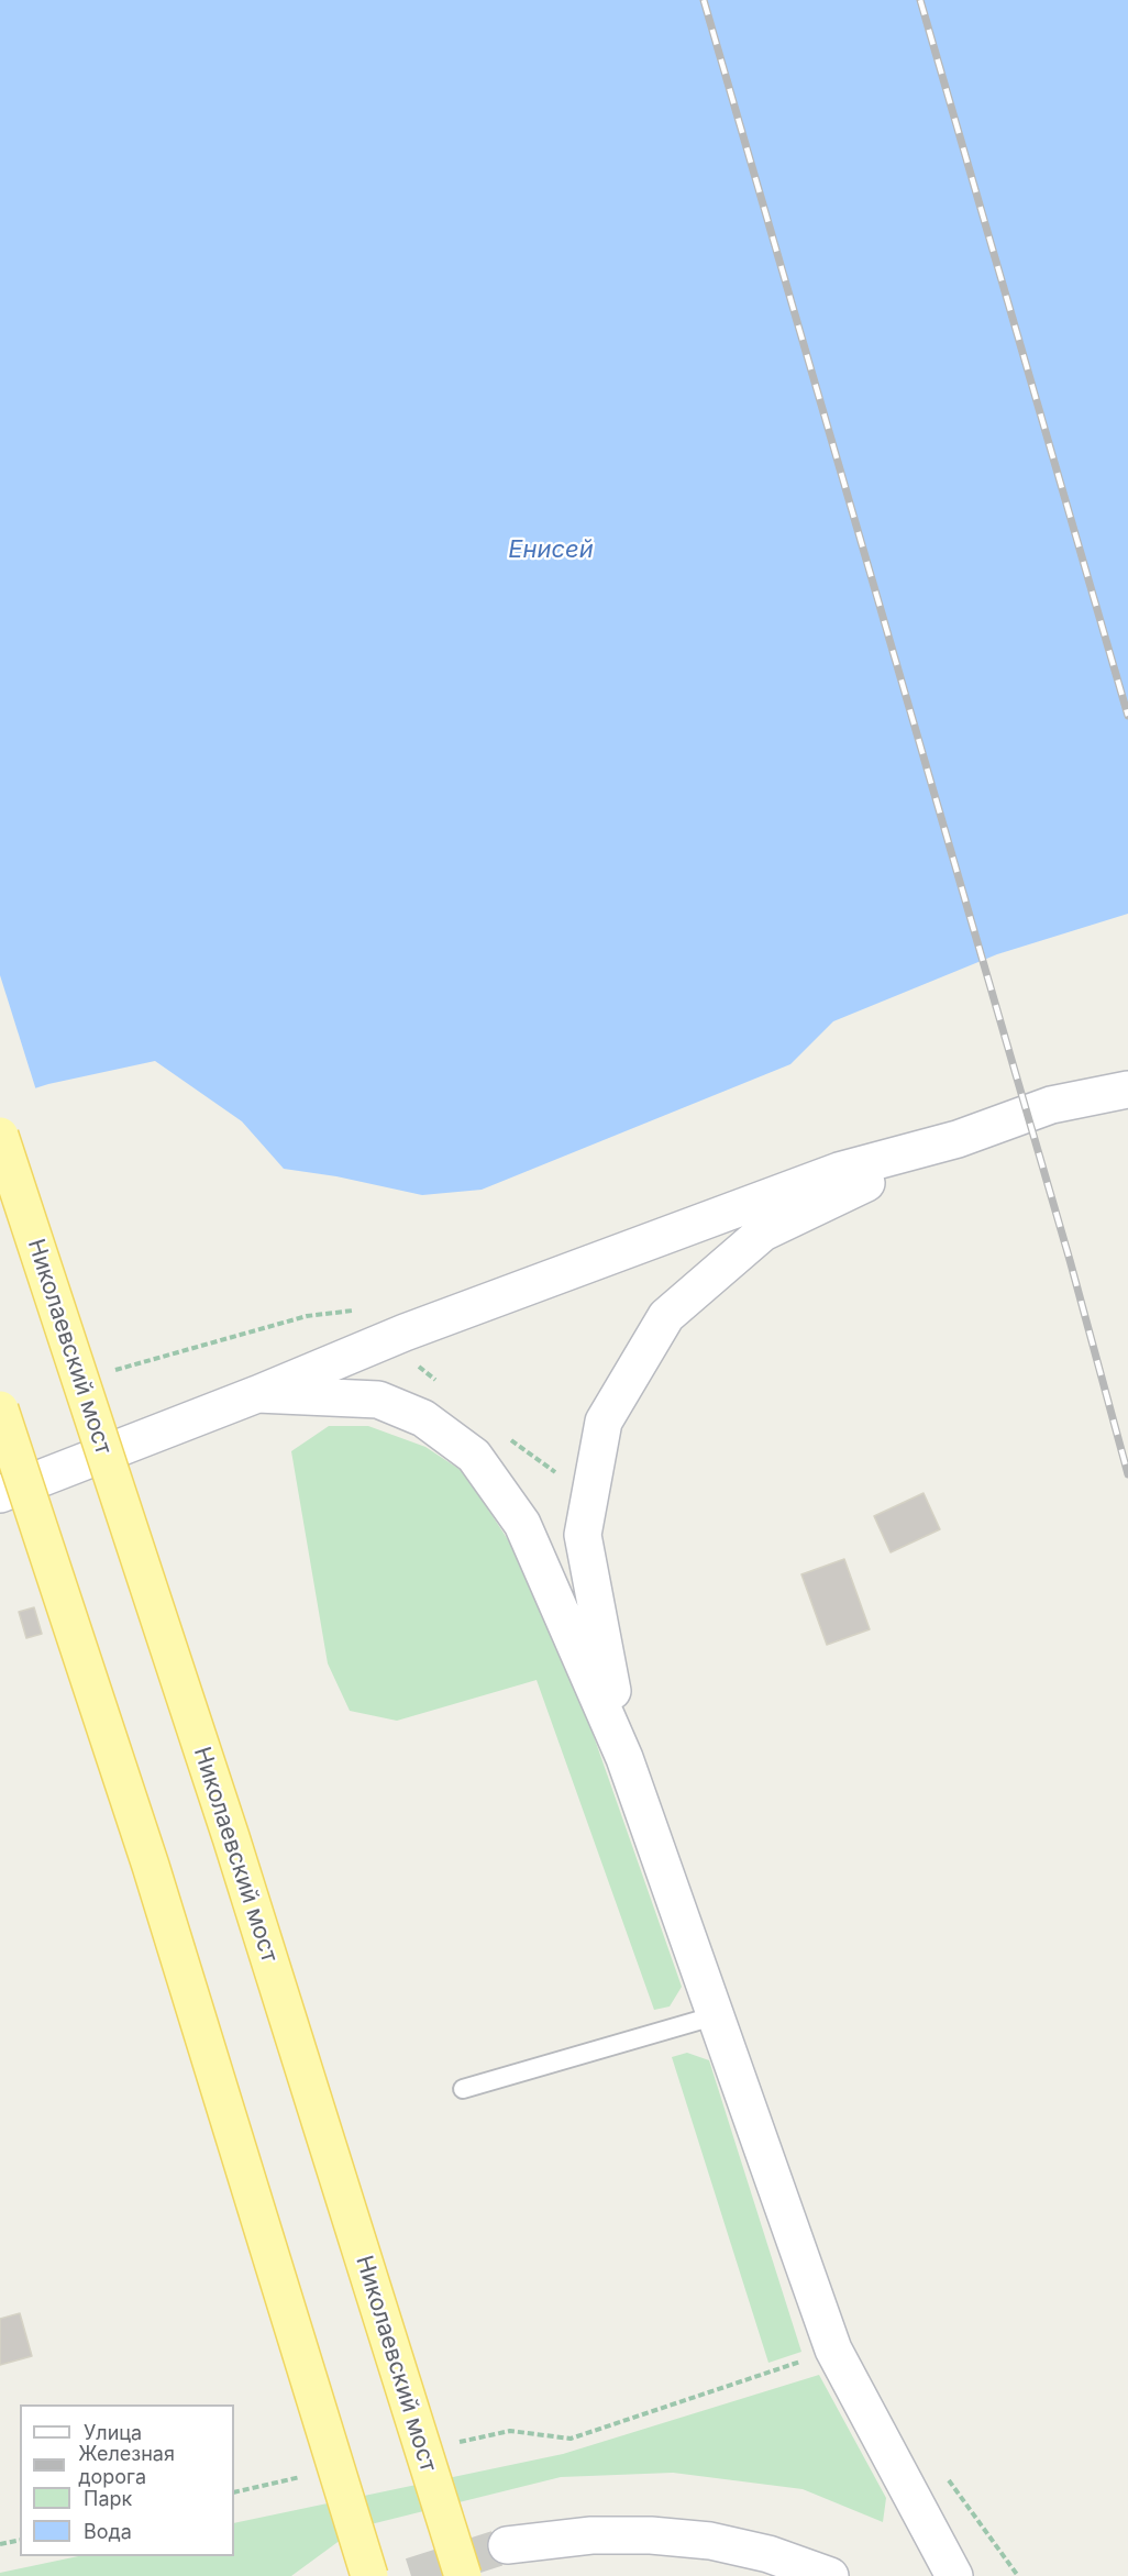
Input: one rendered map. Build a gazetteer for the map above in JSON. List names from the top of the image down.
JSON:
{
  "streets": {
    "main road": ["Николаевский мост"]
  },
  "water": ["Енисей"],
  "legend": [
    "Улица",
    "Железная дорога",
    "Парк",
    "Вода"
  ]
}
